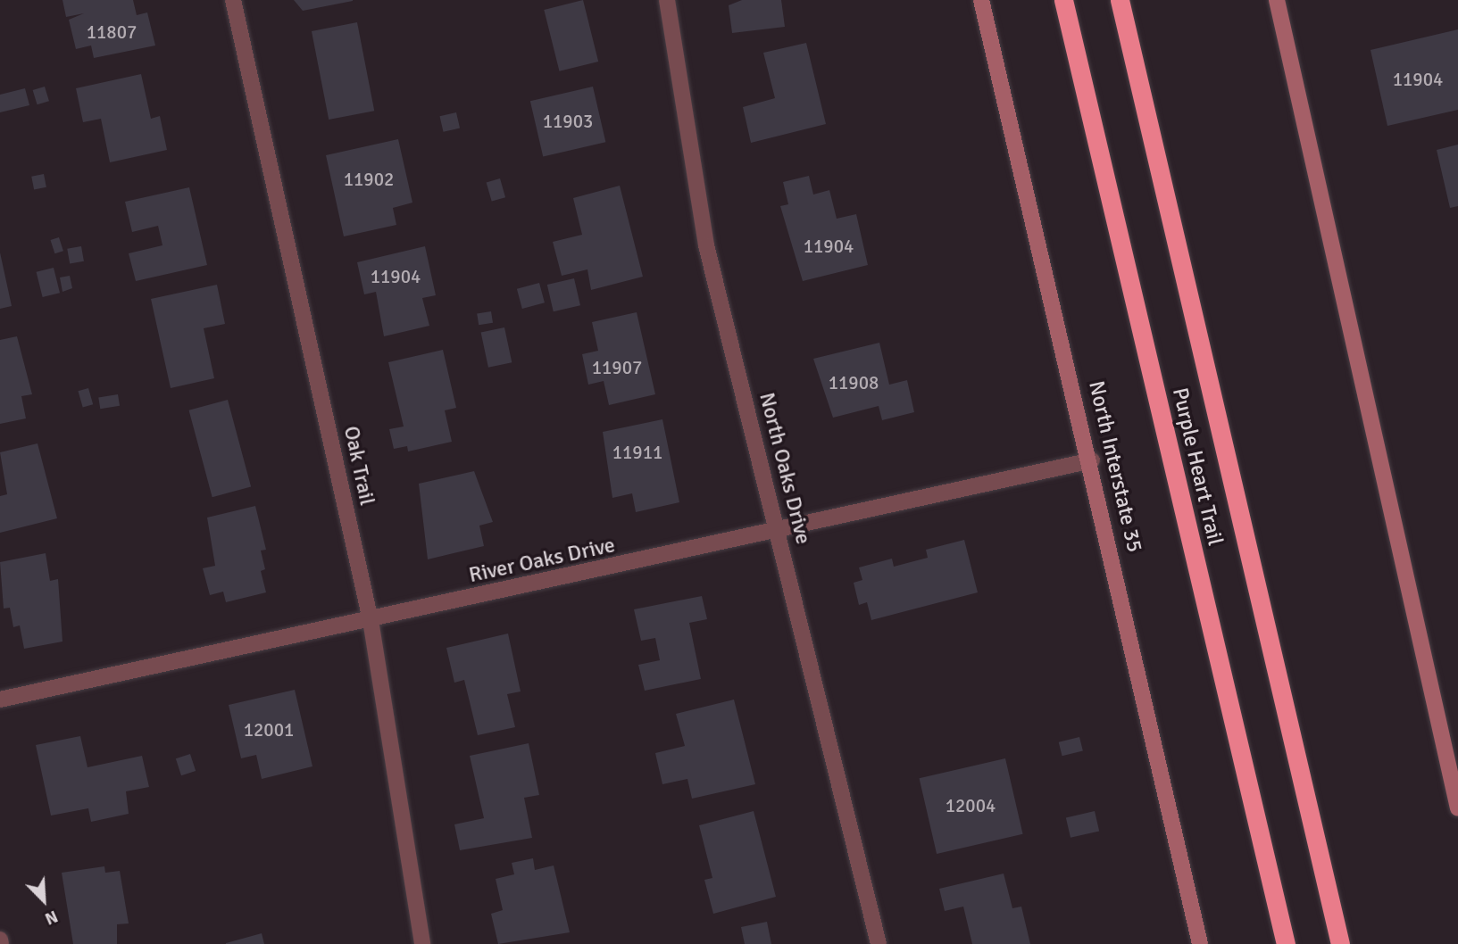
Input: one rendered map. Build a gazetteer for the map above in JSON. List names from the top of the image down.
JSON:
{
  "streets": {
    "highway": ["Purple Heart Trail"],
    "main road": ["North Interstate 35"],
    "street": ["Oak Trail", "North Oaks Drive", "River Oaks Drive"]
  },
  "crossings": [
    ["Oak Trail", "River Oaks Drive"],
    ["North Interstate 35", "River Oaks Drive"],
    ["North Oaks Drive", "River Oaks Drive"]
  ],
  "house_numbers": [
    "11807",
    "11904",
    "11903",
    "11902",
    "11904",
    "11904",
    "11907",
    "11908",
    "11911",
    "12001",
    "12004"
  ],
  "north": "bottom right"
}
